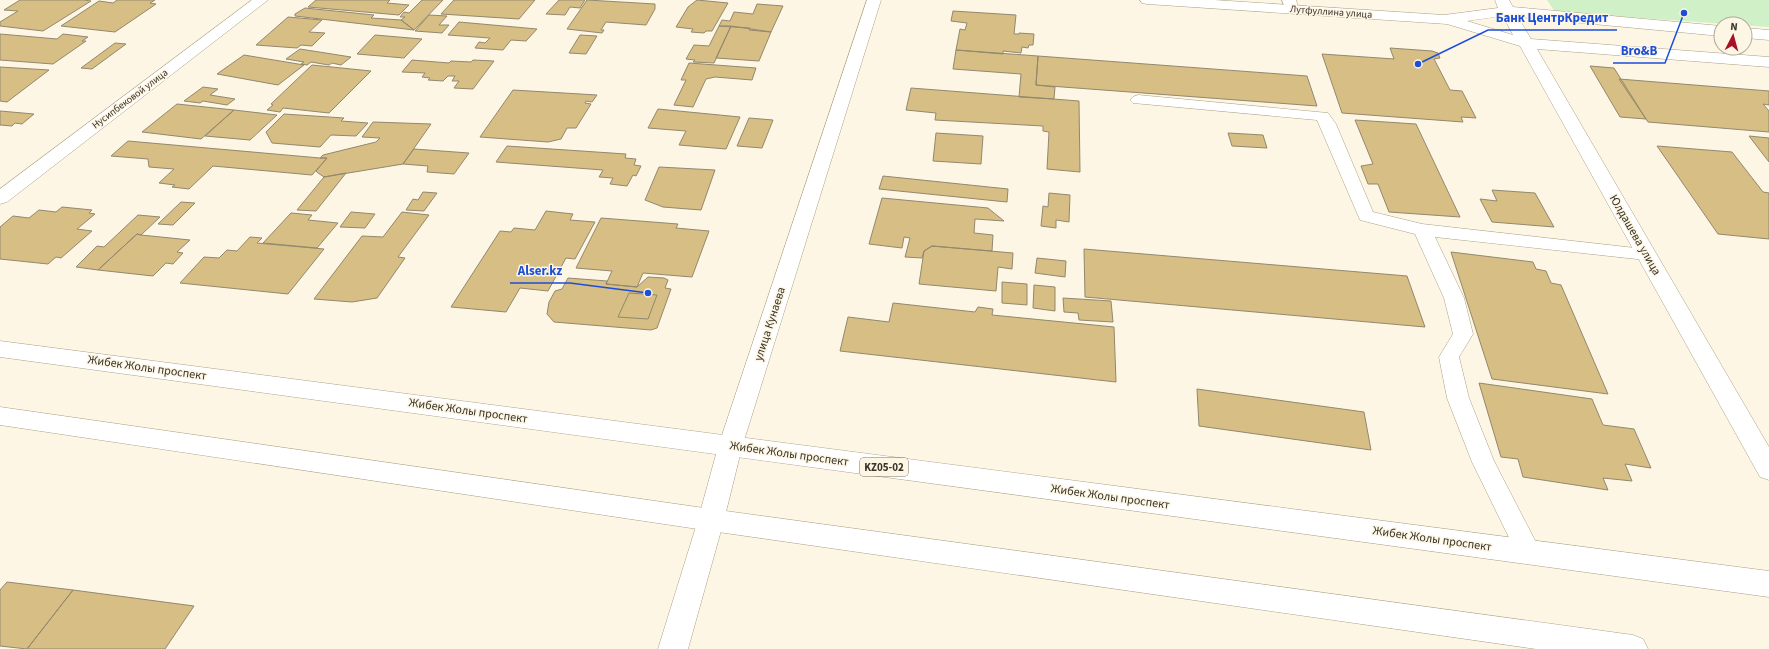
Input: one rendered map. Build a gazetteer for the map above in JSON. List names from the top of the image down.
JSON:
{
  "streets": {
    "main road": [
      "Лутфуллина улица",
      "Нусипбековой улица",
      "Юлдашева улица",
      "улица Кунаева",
      "Жибек Жолы проспект",
      "KZ05-02"
    ]
  },
  "crossings": [
    ["Лутфуллина улица", "Юлдашева улица"],
    ["улица Кунаева", "Жибек Жолы проспект"]
  ],
  "places": ["Bro&B", "Банк ЦентрКредит", "Alser.kz"],
  "north": "top"
}
